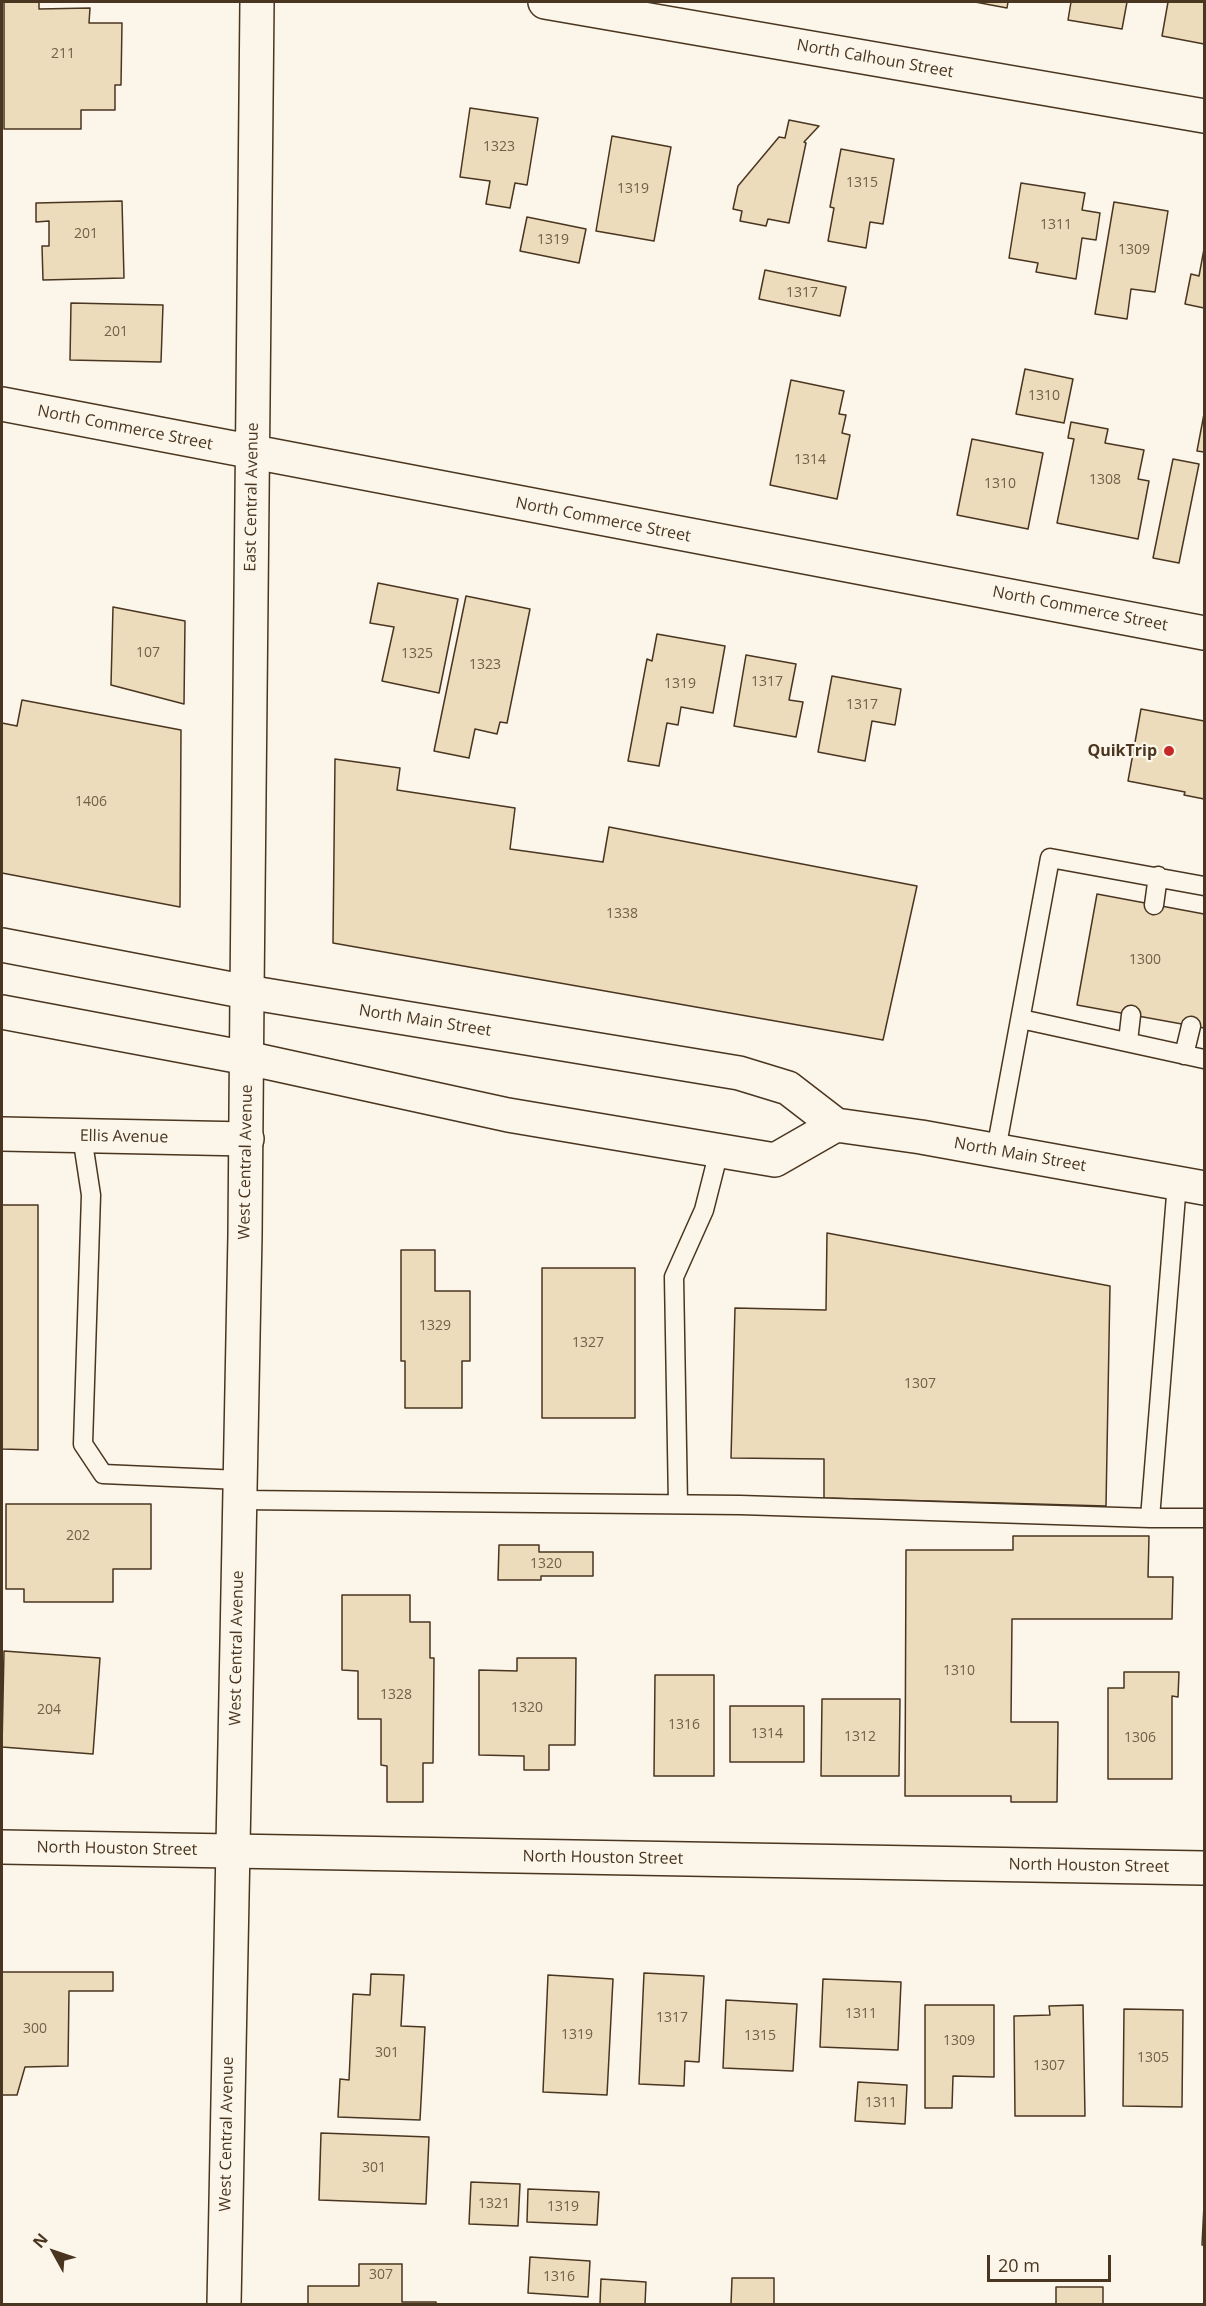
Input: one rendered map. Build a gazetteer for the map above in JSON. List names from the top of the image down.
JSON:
{
  "streets": {
    "street": [
      "North Calhoun Street",
      "North Commerce Street",
      "East Central Avenue",
      "North Main Street",
      "Ellis Avenue",
      "West Central Avenue",
      "North Houston Street"
    ]
  },
  "crossings": [
    ["North Commerce Street", "East Central Avenue"],
    ["East Central Avenue", "North Main Street"],
    ["East Central Avenue", "West Central Avenue"],
    ["North Main Street", "West Central Avenue"],
    ["Ellis Avenue", "West Central Avenue"],
    ["West Central Avenue", "North Houston Street"]
  ],
  "places": ["QuikTrip"],
  "house_numbers": [
    "211",
    "1323",
    "1315",
    "1319",
    "1311",
    "201",
    "1319",
    "1309",
    "1317",
    "201",
    "1310",
    "1314",
    "1308",
    "1310",
    "107",
    "1325",
    "1323",
    "1317",
    "1319",
    "1317",
    "1406",
    "1338",
    "1300",
    "1329",
    "1327",
    "1307",
    "202",
    "1320",
    "1310",
    "1328",
    "1320",
    "204",
    "1316",
    "1314",
    "1312",
    "1306",
    "1311",
    "1317",
    "300",
    "1319",
    "1315",
    "1309",
    "301",
    "1305",
    "1307",
    "1311",
    "301",
    "1321",
    "1319",
    "307",
    "1316"
  ],
  "scale_bar": "20 m",
  "north": "top left"
}
